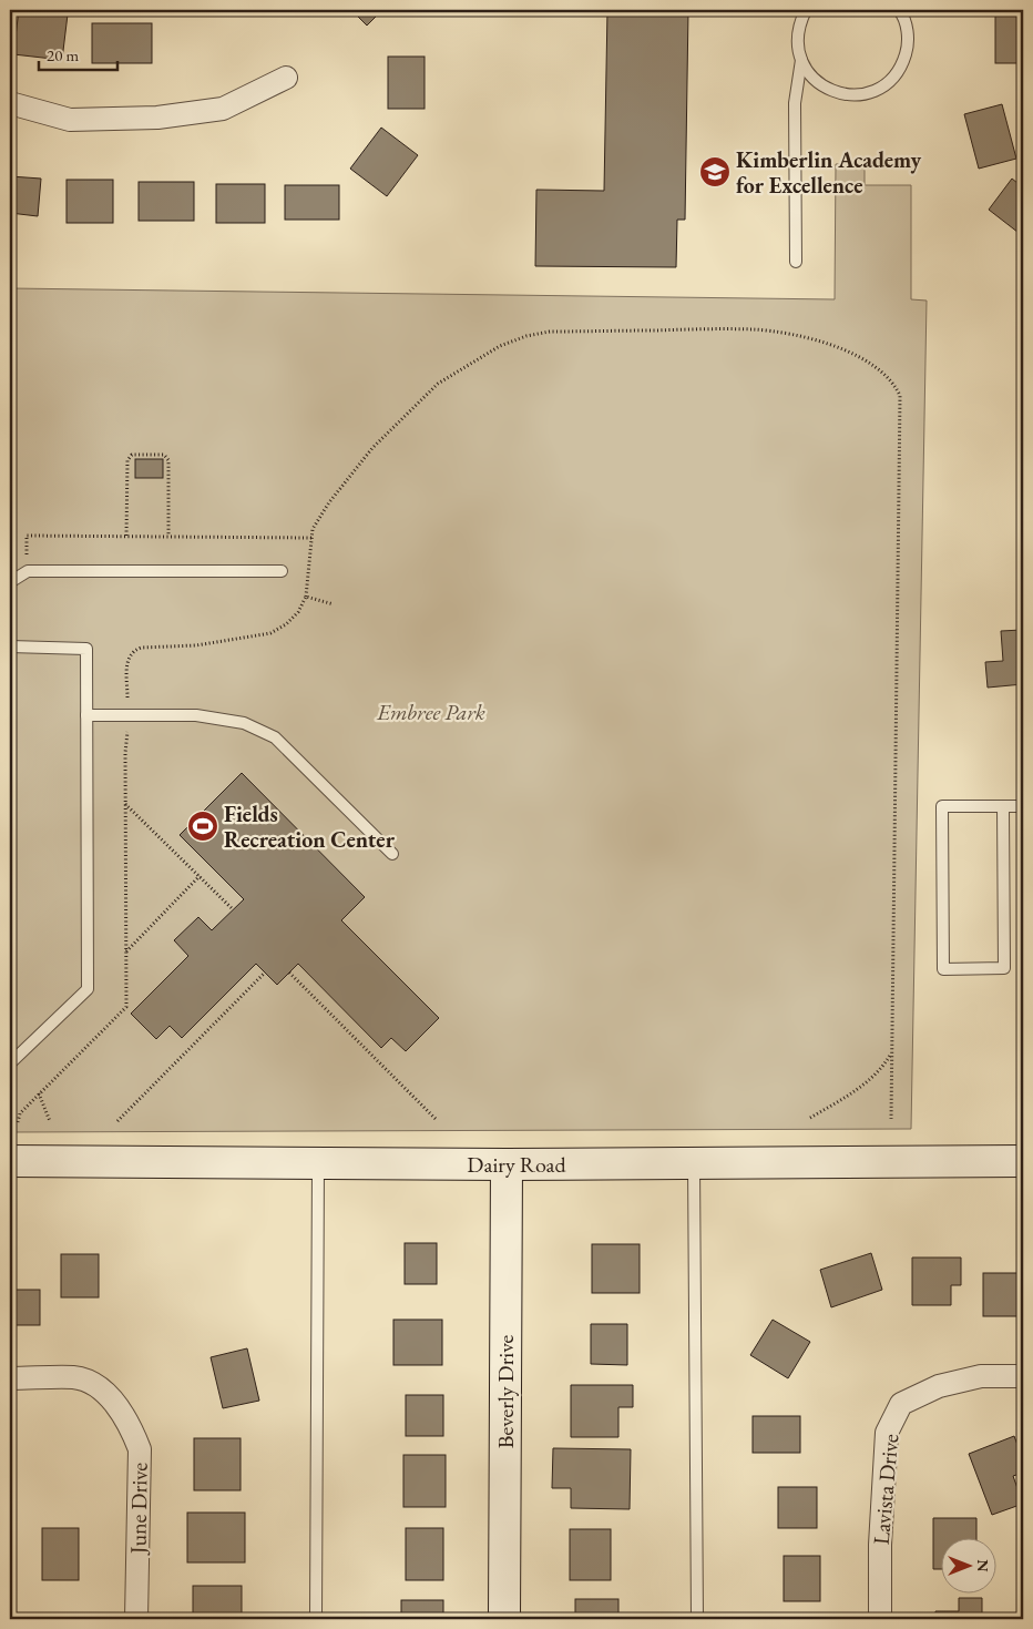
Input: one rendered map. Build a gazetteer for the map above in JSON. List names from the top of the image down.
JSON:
{
  "streets": {
    "street": [
      "Dairy Road",
      "Beverly Drive",
      "Lavista Drive",
      "June Drive"
    ]
  },
  "crossings": [
    ["Dairy Road", "Beverly Drive"]
  ],
  "parks": ["Embree Park"],
  "places": {
    "school or university": ["Kimberlin Academy for Excellence"],
    "sports": ["Fields Recreation Center"]
  },
  "scale_bar": "20 m",
  "north": "right"
}
